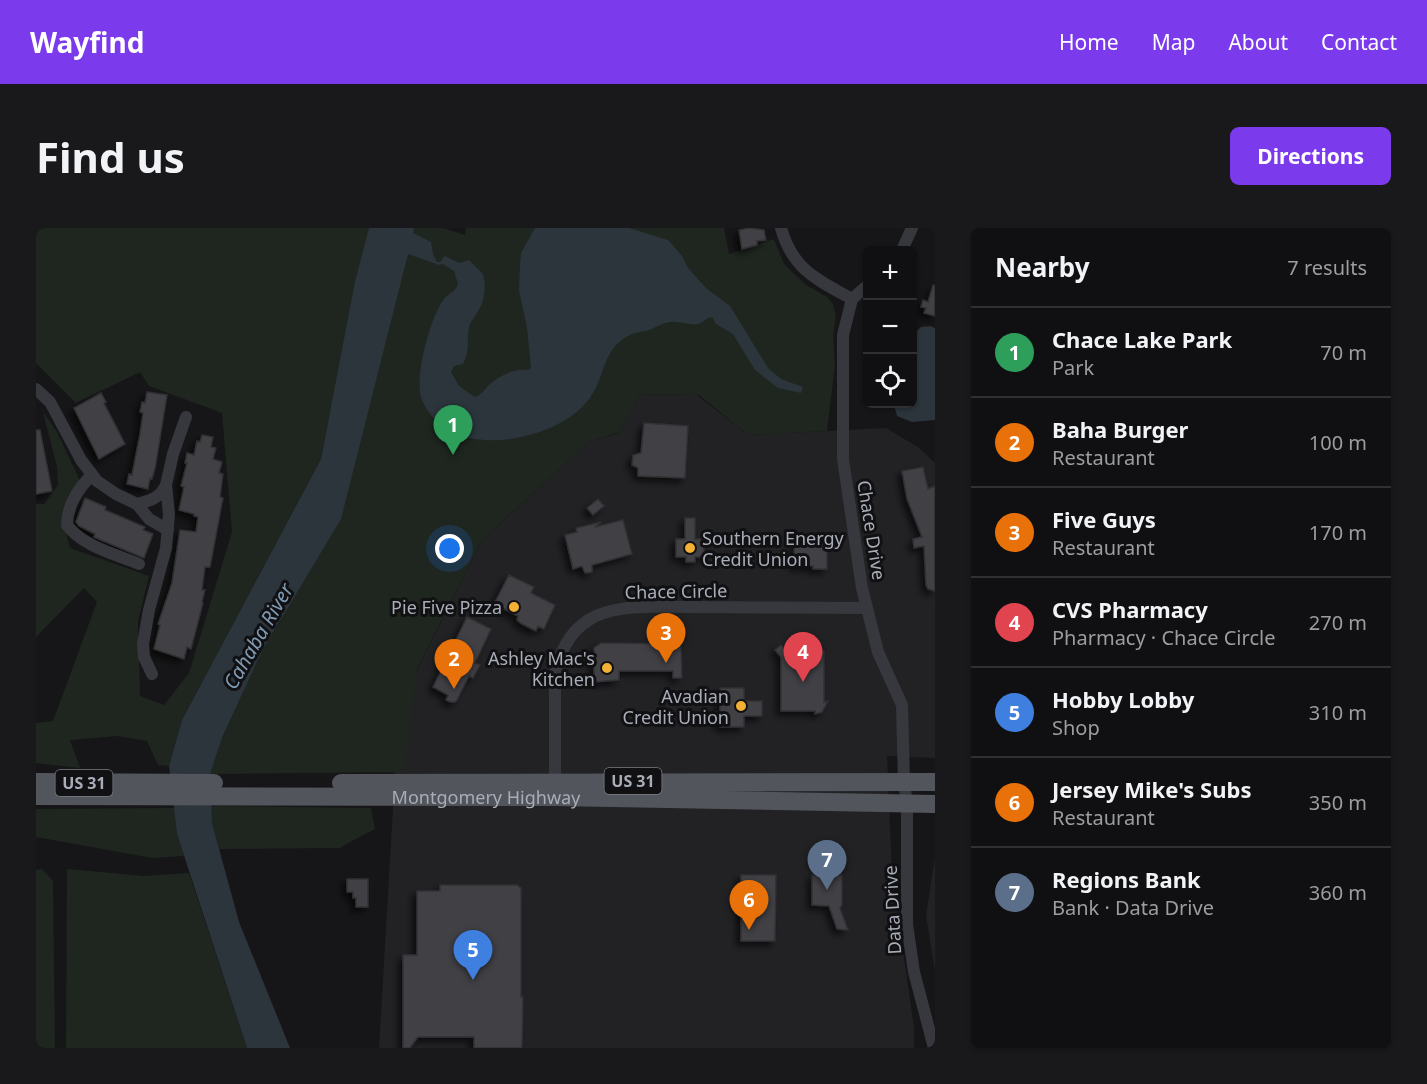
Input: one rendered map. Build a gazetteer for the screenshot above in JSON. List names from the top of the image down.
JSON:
{
  "streets": {
    "main road": ["US 31", "Montgomery Highway"],
    "street": ["Chace Drive", "Chace Circle", "Data Drive"]
  },
  "crossings": [
    ["Chace Drive", "Chace Circle"],
    ["Chace Drive", "Montgomery Highway"],
    ["Chace Drive", "Data Drive"],
    ["Chace Circle", "Montgomery Highway"],
    ["Montgomery Highway", "Data Drive"]
  ],
  "water": ["Cahaba River"],
  "places": [
    "Southern Energy Credit Union",
    "Pie Five Pizza",
    "Ashley Mac's Kitchen",
    "Avadian Credit Union"
  ],
  "page": {
    "header": "Wayfind",
    "nav": [
      "Home",
      "Map",
      "About",
      "Contact"
    ],
    "buttons": "Directions",
    "title": "Find us",
    "heading": ["Nearby", "7 results"],
    "map_buttons": ["+", "−"],
    "list": [
      {
        "mark": "1",
        "name": "Chace Lake Park",
        "note": "Park",
        "value": "70 m"
      },
      {
        "mark": "2",
        "name": "Baha Burger",
        "note": "Restaurant",
        "value": "100 m"
      },
      {
        "mark": "3",
        "name": "Five Guys",
        "note": "Restaurant",
        "value": "170 m"
      },
      {
        "mark": "4",
        "name": "CVS Pharmacy",
        "note": "Pharmacy · Chace Circle",
        "value": "270 m"
      },
      {
        "mark": "5",
        "name": "Hobby Lobby",
        "note": "Shop",
        "value": "310 m"
      },
      {
        "mark": "6",
        "name": "Jersey Mike's Subs",
        "note": "Restaurant",
        "value": "350 m"
      },
      {
        "mark": "7",
        "name": "Regions Bank",
        "note": "Bank · Data Drive",
        "value": "360 m"
      }
    ],
    "pins": [
      "1",
      "3",
      "4",
      "2",
      "7",
      "6",
      "5"
    ]
  }
}
